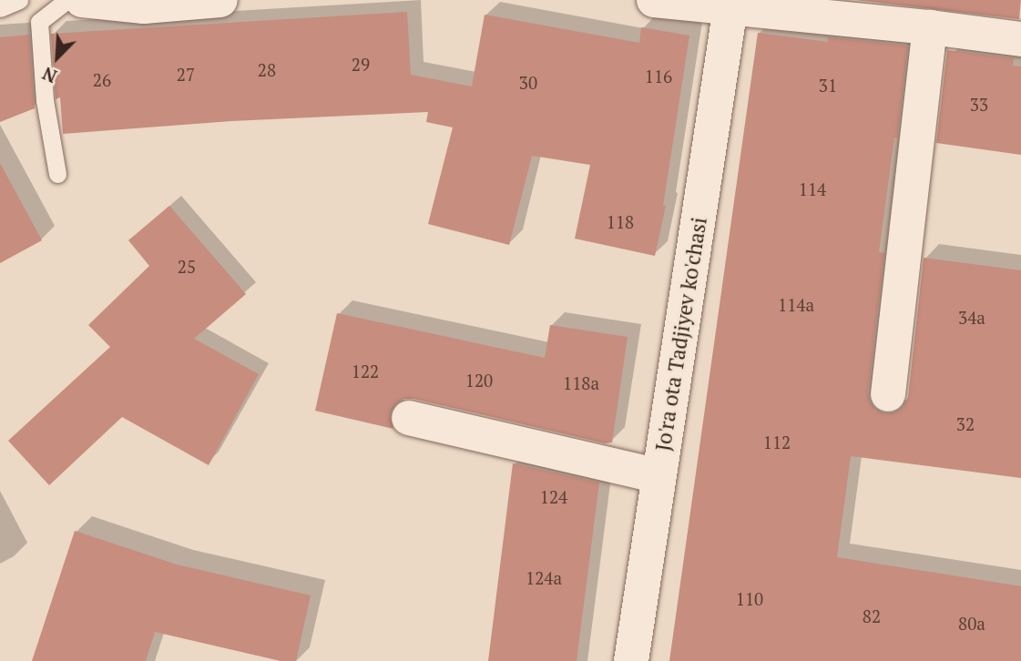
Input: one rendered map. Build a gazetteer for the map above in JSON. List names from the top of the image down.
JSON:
{
  "streets": {
    "street": ["Jo'ra ota Tadjiyev ko'chasi"]
  },
  "house_numbers": [
    "29",
    "28",
    "27",
    "116",
    "26",
    "30",
    "31",
    "33",
    "114",
    "118",
    "25",
    "114a",
    "34a",
    "122",
    "120",
    "118a",
    "32",
    "112",
    "124",
    "124a",
    "110",
    "82",
    "80a"
  ],
  "north": "bottom left"
}
